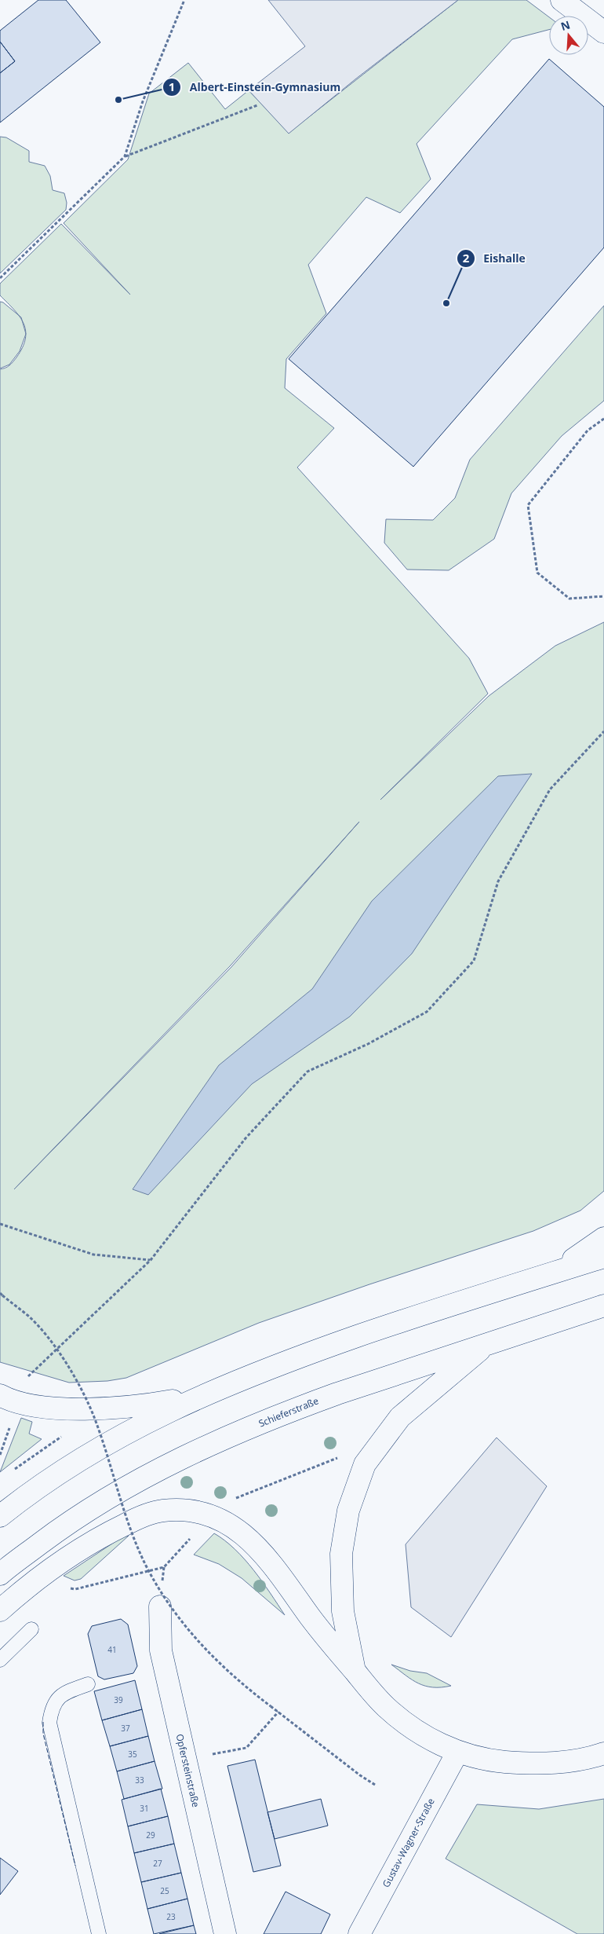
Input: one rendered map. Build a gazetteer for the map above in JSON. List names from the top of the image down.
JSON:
{
  "streets": {
    "main road": ["Schieferstraße", "Opfersteinstraße", "Gustav-Wagner-Straße"]
  },
  "places": ["Albert-Einstein-Gymnasium", "Eishalle"],
  "house_numbers": [
    "41",
    "39",
    "37",
    "35",
    "33",
    "31",
    "29",
    "27",
    "25",
    "23"
  ],
  "north": "top"
}
